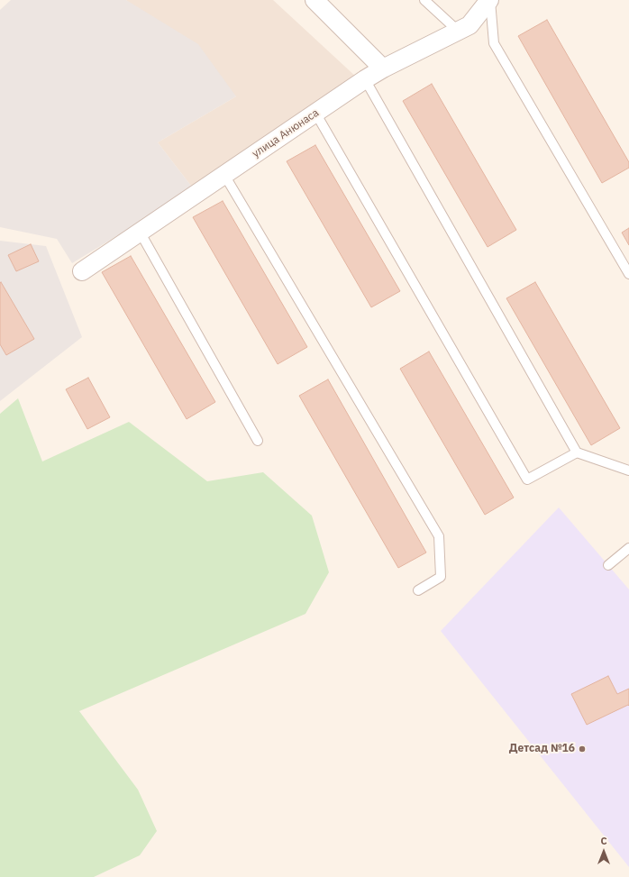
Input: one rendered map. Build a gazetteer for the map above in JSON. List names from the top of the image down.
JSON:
{
  "streets": {
    "street": ["улица Анюнаса"]
  },
  "places": ["Детсад №16"],
  "north": "top"
}
